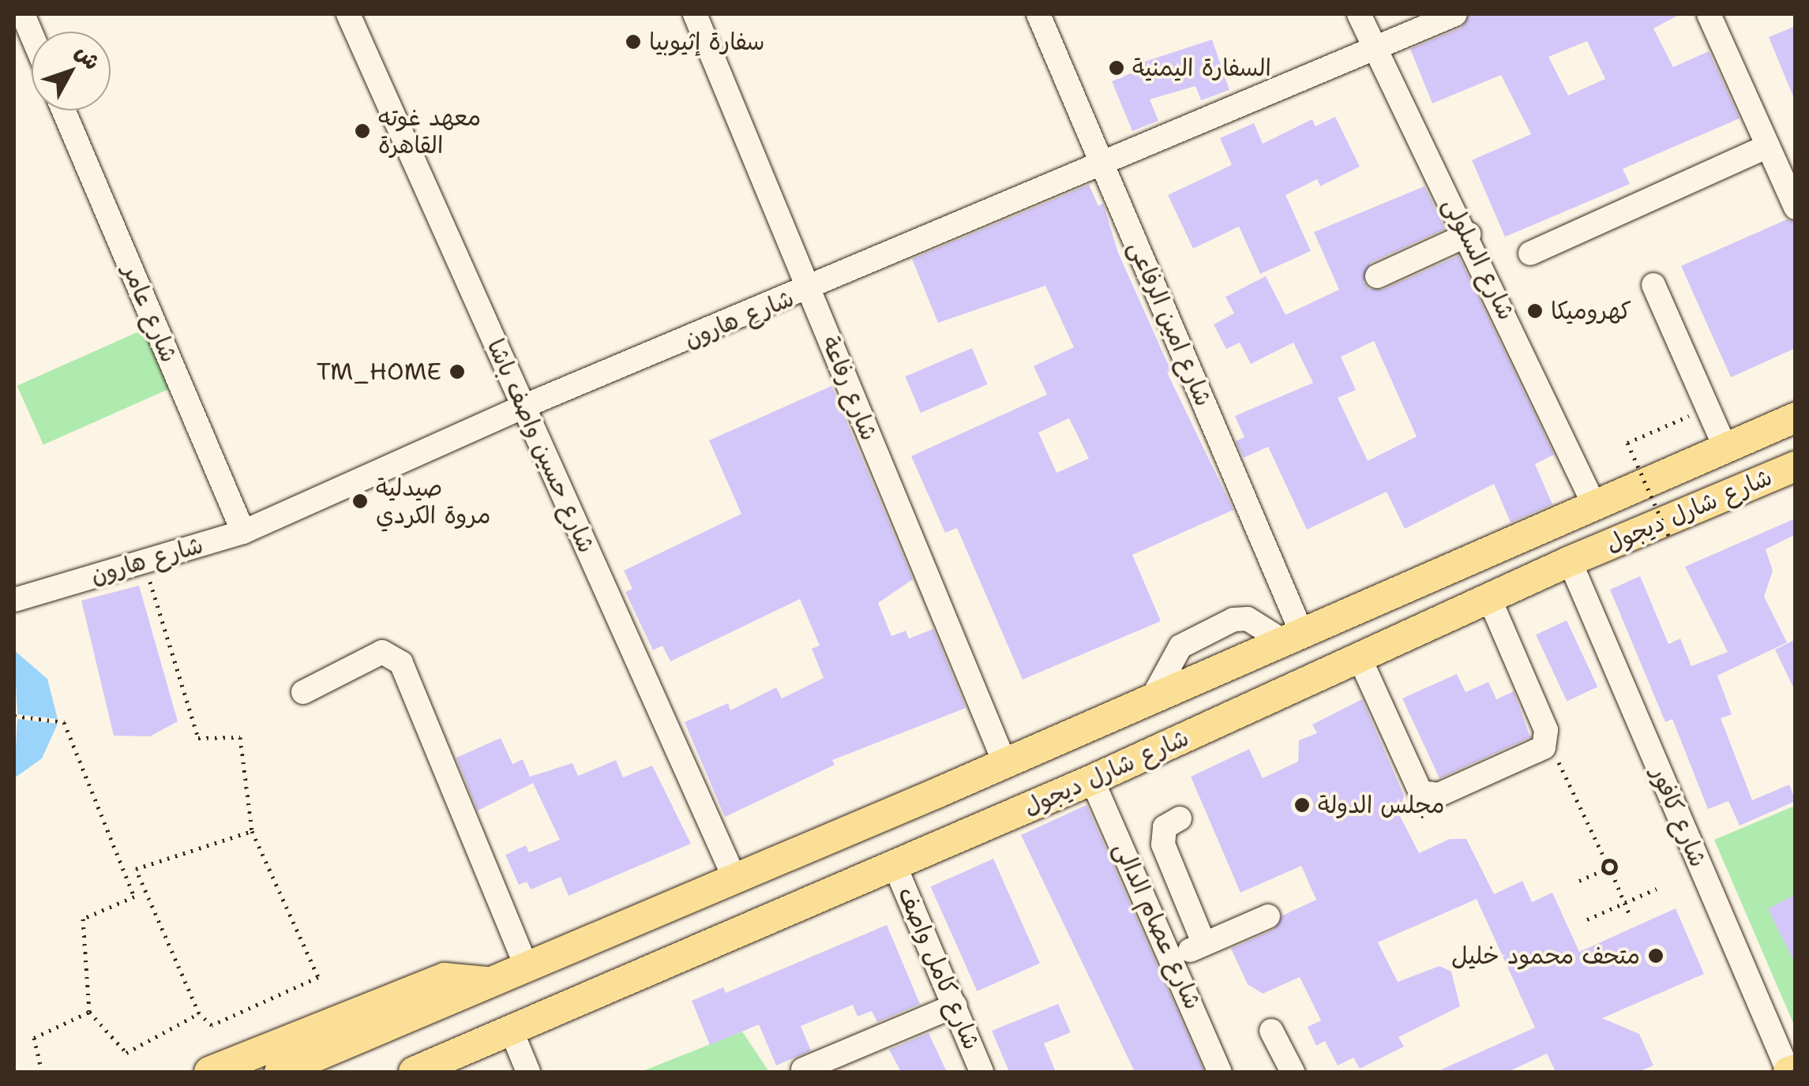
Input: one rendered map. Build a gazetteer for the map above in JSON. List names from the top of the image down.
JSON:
{
  "streets": {
    "main road": ["شارع شارل ديجول"],
    "street": [
      "شارع السلولى",
      "شارع عامر",
      "شارع هارون",
      "شارع امين الرفاعى",
      "شارع رفاعة",
      "شارع حسين واصف باشا",
      "شارع كافور",
      "شارع عصام الدالى",
      "شارع كامل واصف"
    ]
  },
  "crossings": [
    ["شارع السلولى", "شارع هارون"],
    ["شارع السلولى", "شارع شارل ديجول"],
    ["شارع عامر", "شارع هارون"],
    ["شارع هارون", "شارع امين الرفاعى"],
    ["شارع هارون", "شارع رفاعة"],
    ["شارع هارون", "شارع حسين واصف باشا"],
    ["شارع امين الرفاعى", "شارع شارل ديجول"],
    ["شارع رفاعة", "شارع شارل ديجول"],
    ["شارع حسين واصف باشا", "شارع شارل ديجول"],
    ["شارع شارل ديجول", "شارع كافور"],
    ["شارع شارل ديجول", "شارع عصام الدالى"],
    ["شارع شارل ديجول", "شارع كامل واصف"]
  ],
  "places": [
    "سفارة إثيوبيا",
    "السفارة اليمنية",
    "معهد غوته القاهرة",
    "كهروميكا",
    "TM_HOME",
    "صيدلية مروة الكردي",
    "مجلس الدولة",
    "متحف محمود خليل"
  ],
  "north": "top right"
}
